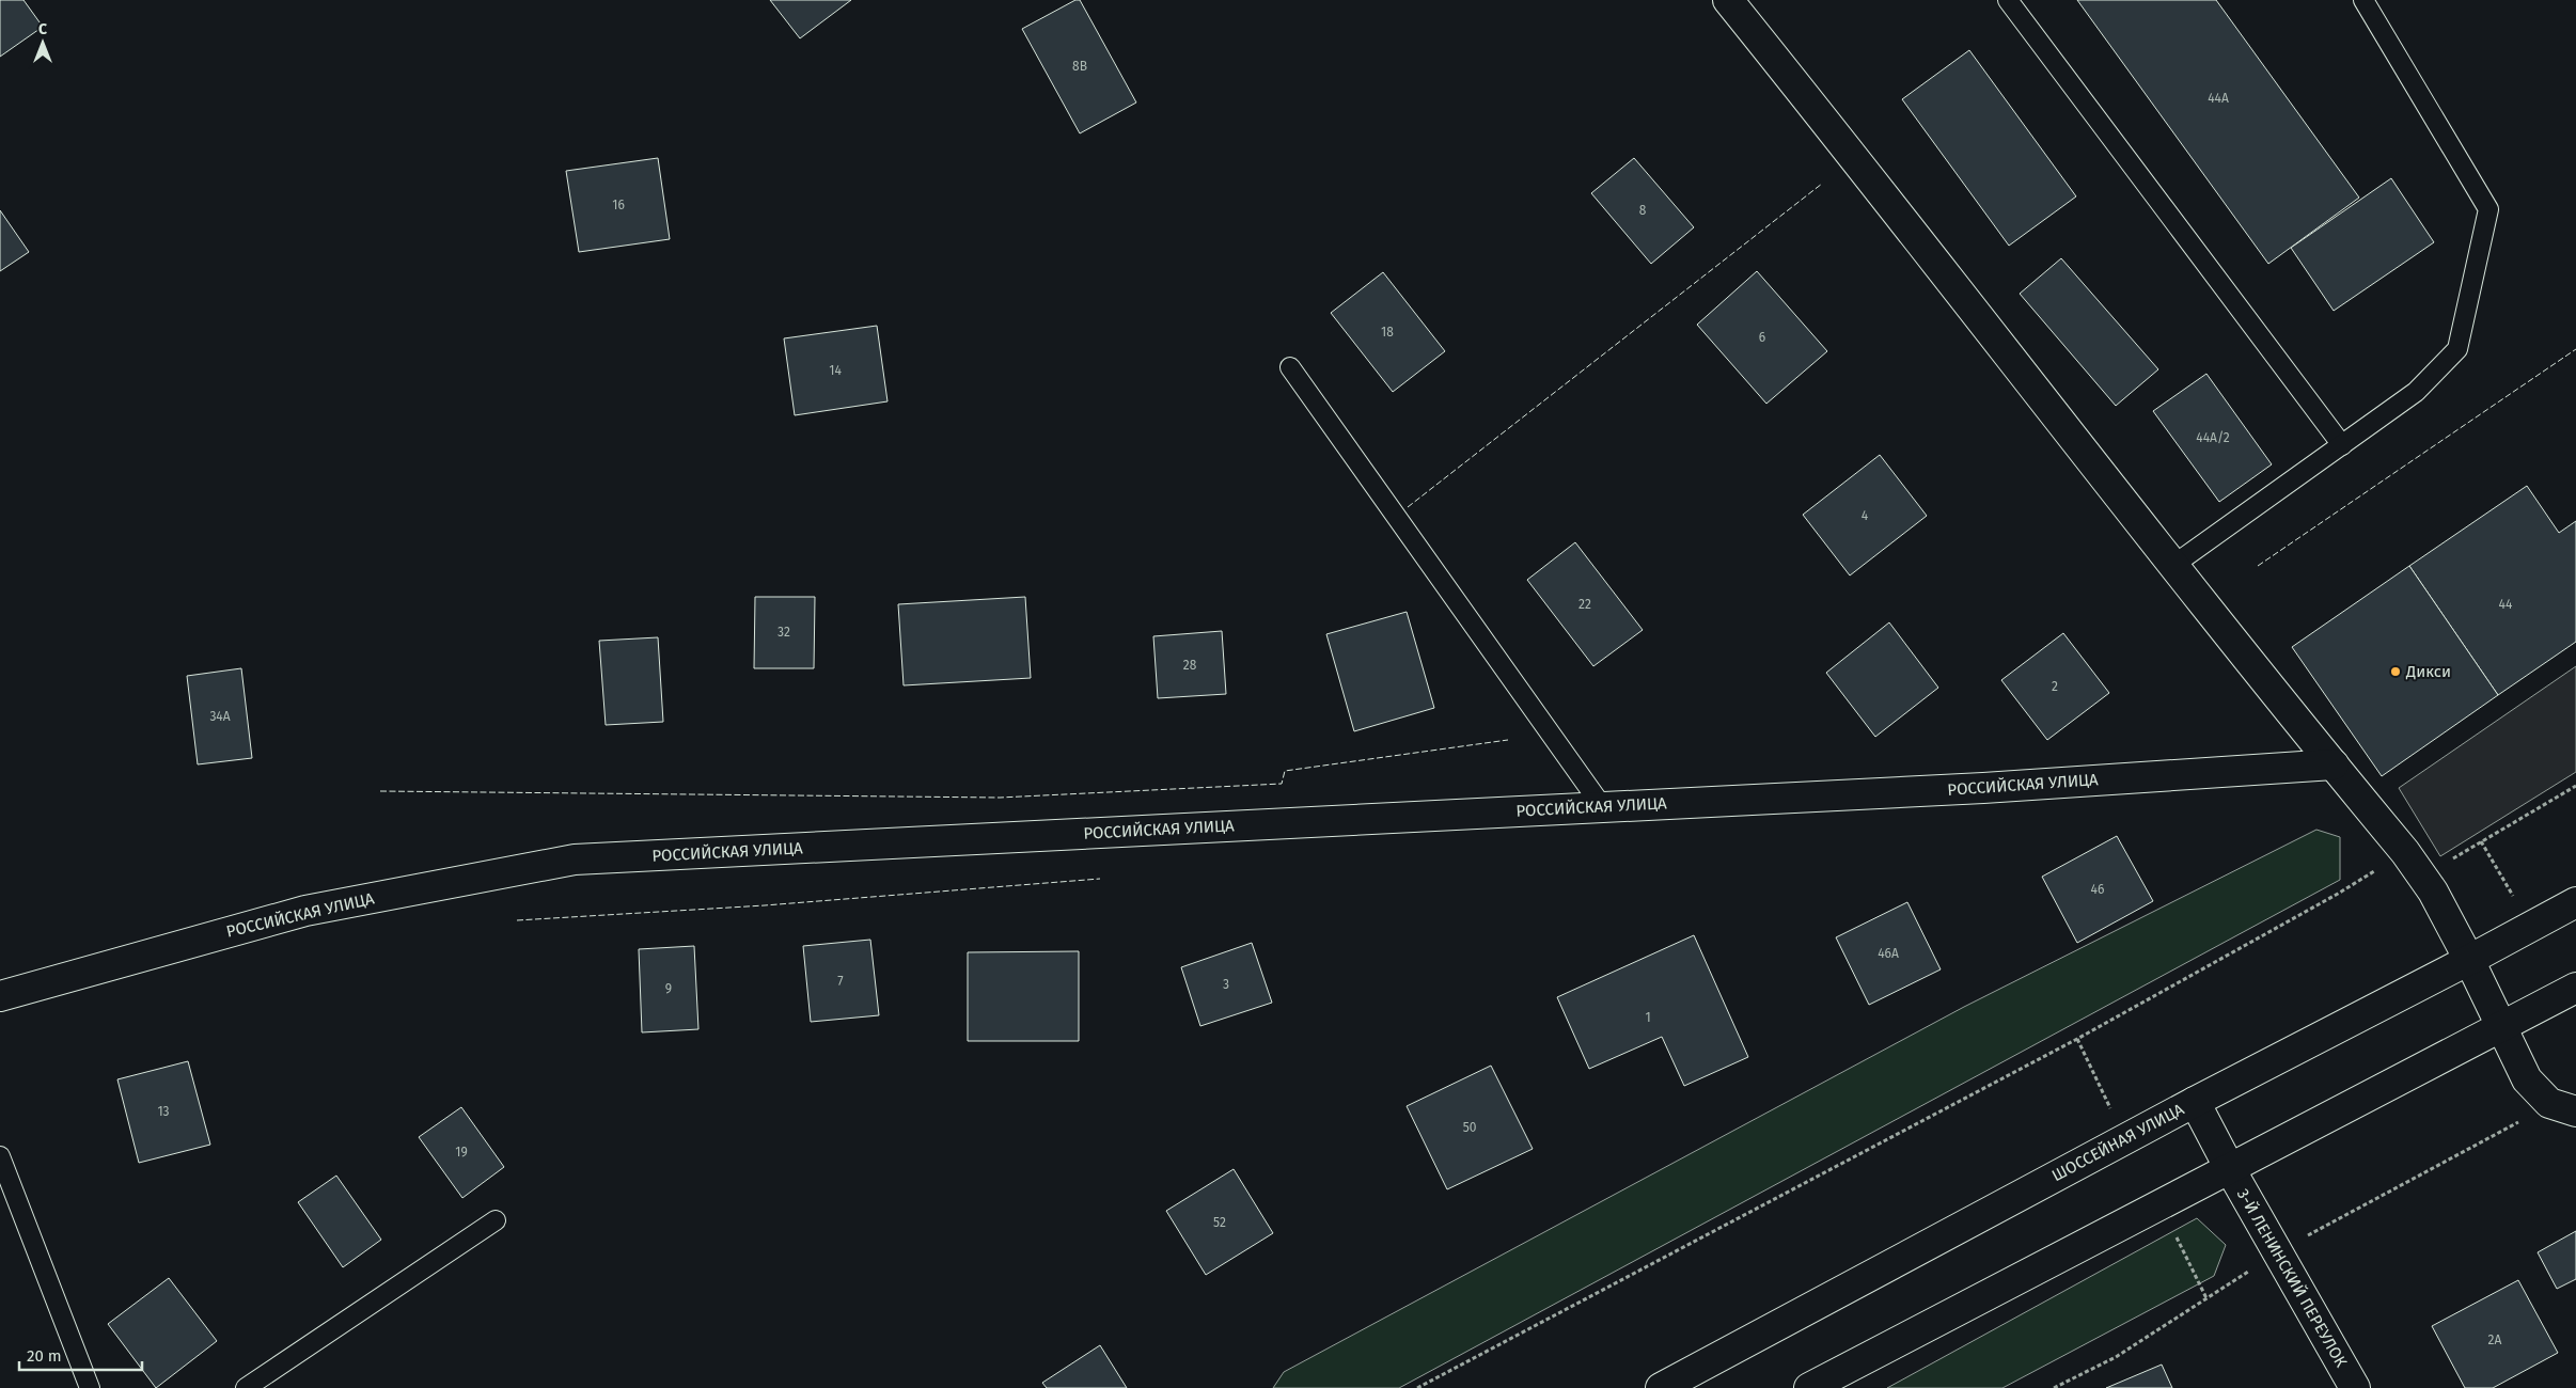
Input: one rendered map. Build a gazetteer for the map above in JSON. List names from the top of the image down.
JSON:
{
  "streets": {
    "street": ["РОССИЙСКАЯ УЛИЦА", "ШОССЕЙНАЯ УЛИЦА", "3-Й ЛЕНИНСКИЙ ПЕРЕУЛОК"]
  },
  "crossings": [
    ["ШОССЕЙНАЯ УЛИЦА", "3-Й ЛЕНИНСКИЙ ПЕРЕУЛОК"]
  ],
  "places": ["Дикси"],
  "house_numbers": [
    "8В",
    "44А",
    "16",
    "8",
    "18",
    "6",
    "14",
    "44А/2",
    "4",
    "22",
    "44",
    "32",
    "28",
    "2",
    "34А",
    "46",
    "46А",
    "7",
    "3",
    "9",
    "1",
    "13",
    "50",
    "19",
    "52",
    "2А"
  ],
  "scale_bar": "20 m",
  "north": "top"
}
